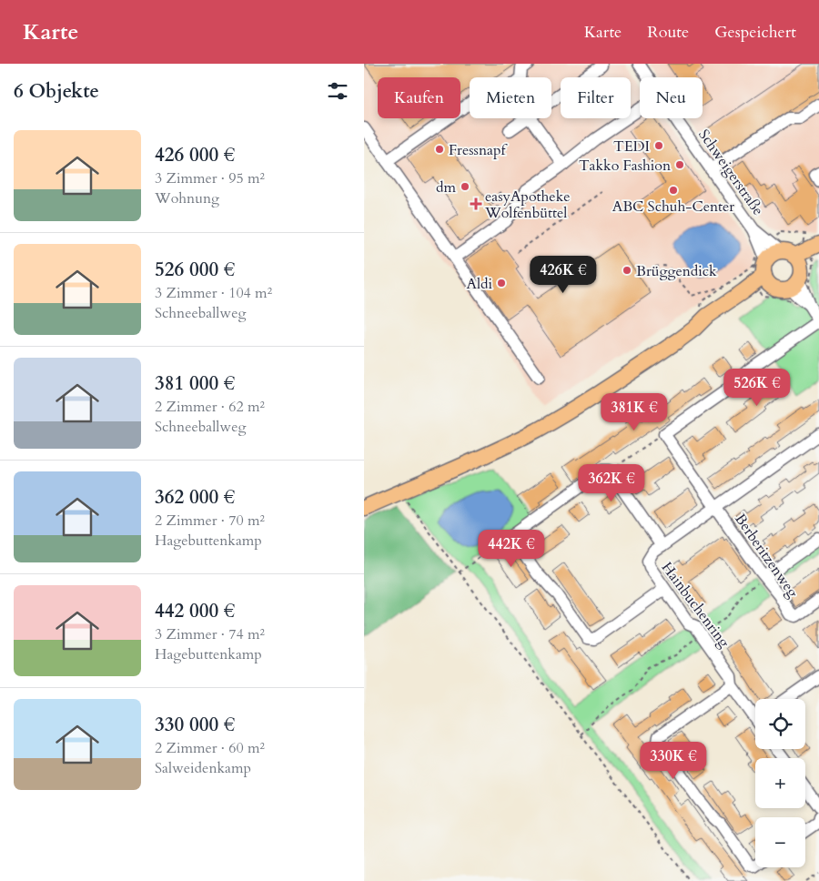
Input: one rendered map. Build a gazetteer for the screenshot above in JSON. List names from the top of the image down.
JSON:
{
  "streets": {
    "street": ["Schweigerstraße", "Berberitzenweg", "Hainbuchenring"]
  },
  "crossings": [
    ["Berberitzenweg", "Hainbuchenring"]
  ],
  "places": {
    "other": [
      "TEDI",
      "Fressnapf",
      "Takko Fashion",
      "dm",
      "ABC Schuh-Center",
      "Brüggendick",
      "Aldi"
    ],
    "health": ["easyApotheke Wolfenbüttel"]
  },
  "page": {
    "header": "Karte",
    "nav": ["Karte", "Route", "Gespeichert"],
    "heading": "6 Objekte",
    "chip": [
      "Kaufen",
      "Mieten",
      "Filter",
      "Neu"
    ],
    "list": [
      {
        "name": "426 000 €",
        "note": "3 Zimmer · 95 m² · Wohnung"
      },
      {
        "name": "526 000 €",
        "note": "3 Zimmer · 104 m² · Schneeballweg"
      },
      {
        "name": "381 000 €",
        "note": "2 Zimmer · 62 m² · Schneeballweg"
      },
      {
        "name": "362 000 €",
        "note": "2 Zimmer · 70 m² · Hagebuttenkamp"
      },
      {
        "name": "442 000 €",
        "note": "3 Zimmer · 74 m² · Hagebuttenkamp"
      },
      {
        "name": "330 000 €",
        "note": "2 Zimmer · 60 m² · Salweidenkamp"
      }
    ],
    "price": [
      "426K €",
      "526K €",
      "381K €",
      "362K €",
      "442K €",
      "330K €"
    ],
    "map_buttons": ["+", "−"]
  }
}
